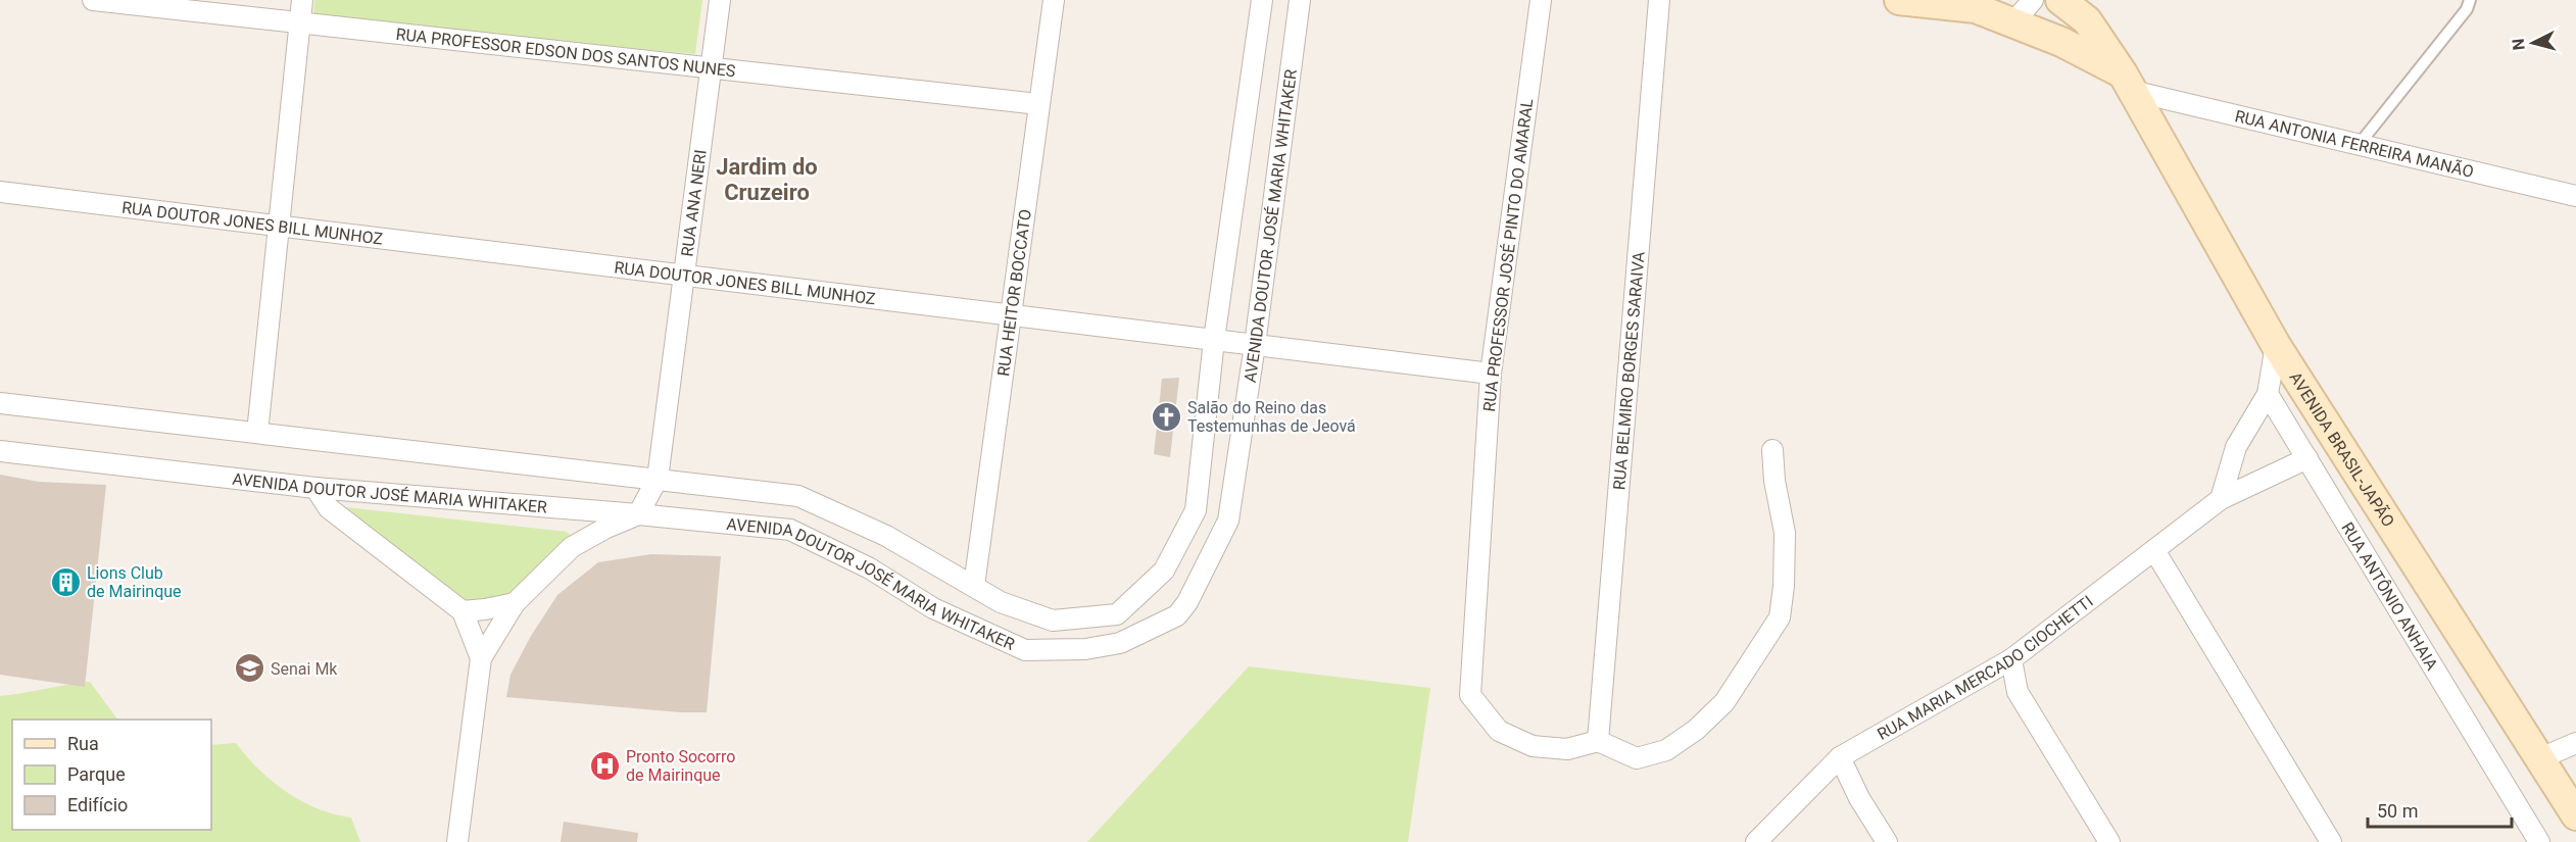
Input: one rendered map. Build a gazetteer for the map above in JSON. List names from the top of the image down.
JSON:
{
  "streets": {
    "main road": ["AVENIDA BRASIL-JAPÃO"],
    "street": [
      "RUA PROFESSOR EDSON DOS SANTOS NUNES",
      "RUA ANTONIA FERREIRA MANÃO",
      "RUA ANA NERI",
      "RUA DOUTOR JONES BILL MUNHOZ",
      "AVENIDA DOUTOR JOSÉ MARIA WHITAKER",
      "RUA PROFESSOR JOSÉ PINTO DO AMARAL",
      "RUA HEITOR BOCCATO",
      "RUA BELMIRO BORGES SARAIVA",
      "RUA ANTÔNIO ANHAIA",
      "RUA MARIA MERCADO CIOCHETTI"
    ]
  },
  "crossings": [
    ["RUA PROFESSOR EDSON DOS SANTOS NUNES", "RUA ANA NERI"],
    ["RUA PROFESSOR EDSON DOS SANTOS NUNES", "RUA HEITOR BOCCATO"],
    ["RUA ANTONIA FERREIRA MANÃO", "AVENIDA BRASIL-JAPÃO"],
    ["RUA ANA NERI", "RUA DOUTOR JONES BILL MUNHOZ"],
    ["RUA DOUTOR JONES BILL MUNHOZ", "AVENIDA DOUTOR JOSÉ MARIA WHITAKER"],
    ["RUA DOUTOR JONES BILL MUNHOZ", "RUA PROFESSOR JOSÉ PINTO DO AMARAL"],
    ["RUA DOUTOR JONES BILL MUNHOZ", "RUA HEITOR BOCCATO"],
    ["RUA PROFESSOR JOSÉ PINTO DO AMARAL", "RUA BELMIRO BORGES SARAIVA"],
    ["RUA ANTÔNIO ANHAIA", "RUA MARIA MERCADO CIOCHETTI"]
  ],
  "districts": ["Jardim do Cruzeiro"],
  "places": {
    "church": ["Salão do Reino das Testemunhas de Jeová"],
    "building": ["Lions Club de Mairinque"],
    "school or university": ["Senai Mk"],
    "hospital": ["Pronto Socorro de Mairinque"]
  },
  "legend": ["Rua", "Parque", "Edifício"],
  "scale_bar": "50 m",
  "north": "left"
}
